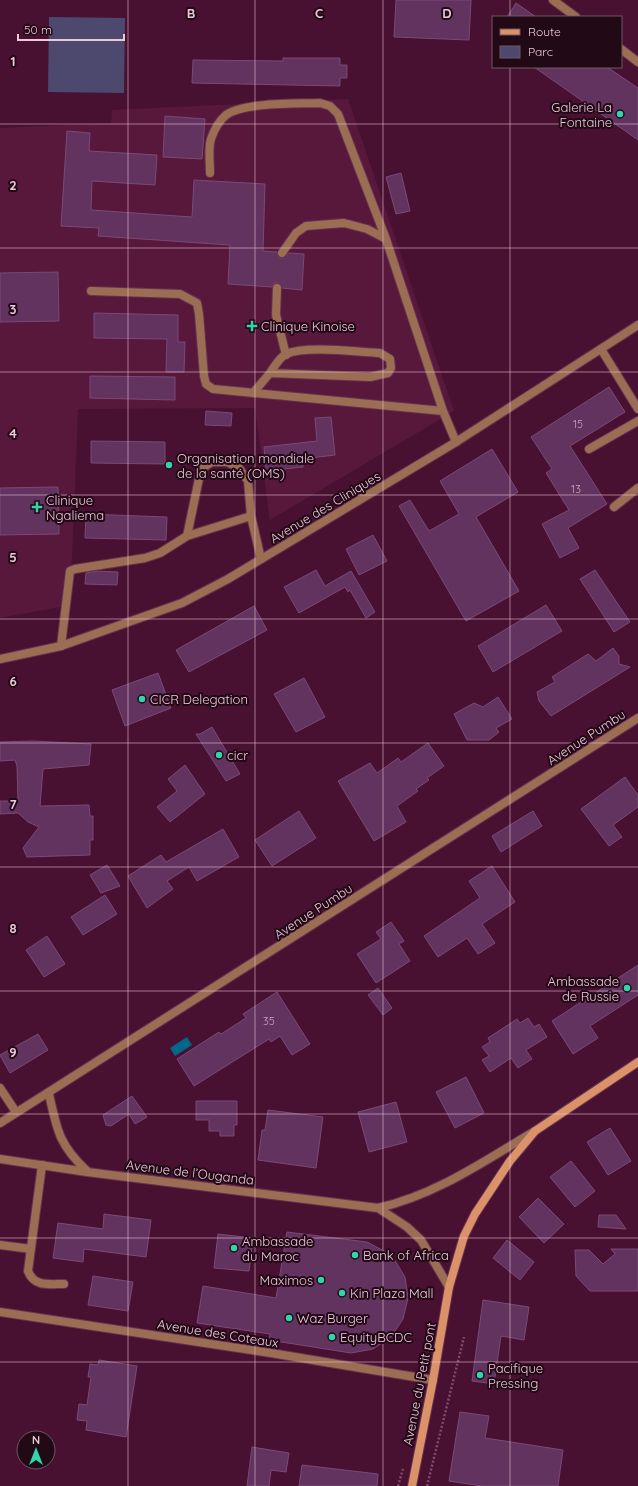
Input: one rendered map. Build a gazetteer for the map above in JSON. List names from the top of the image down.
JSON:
{
  "streets": {
    "main road": ["Avenue du Petit pont"],
    "street": [
      "Avenue des Cliniques",
      "Avenue Pumbu",
      "Avenue de l’Ouganda",
      "Avenue des Coteaux"
    ]
  },
  "crossings": [
    ["Avenue de l’Ouganda", "Avenue du Petit pont"],
    ["Avenue des Coteaux", "Avenue du Petit pont"]
  ],
  "places": {
    "other": [
      "Galerie La Fontaine",
      "Organisation mondiale de la santé (OMS)",
      "CICR Delegation",
      "cicr",
      "Ambassade de Russie",
      "Ambassade du Maroc",
      "Bank of Africa",
      "Maximos",
      "Kin Plaza Mall",
      "Waz Burger",
      "EquityBCDC",
      "Pacifique Pressing"
    ],
    "health": ["Clinique Kinoise", "Clinique Ngaliema"]
  },
  "house_numbers": ["15", "13", "35"],
  "legend": ["Route", "Parc"],
  "scale_bar": "50 m",
  "north": "top",
  "grid": {
    "columns": ["B", "C", "D"],
    "rows": [
      "1",
      "2",
      "3",
      "4",
      "5",
      "6",
      "7",
      "8",
      "9"
    ]
  }
}
